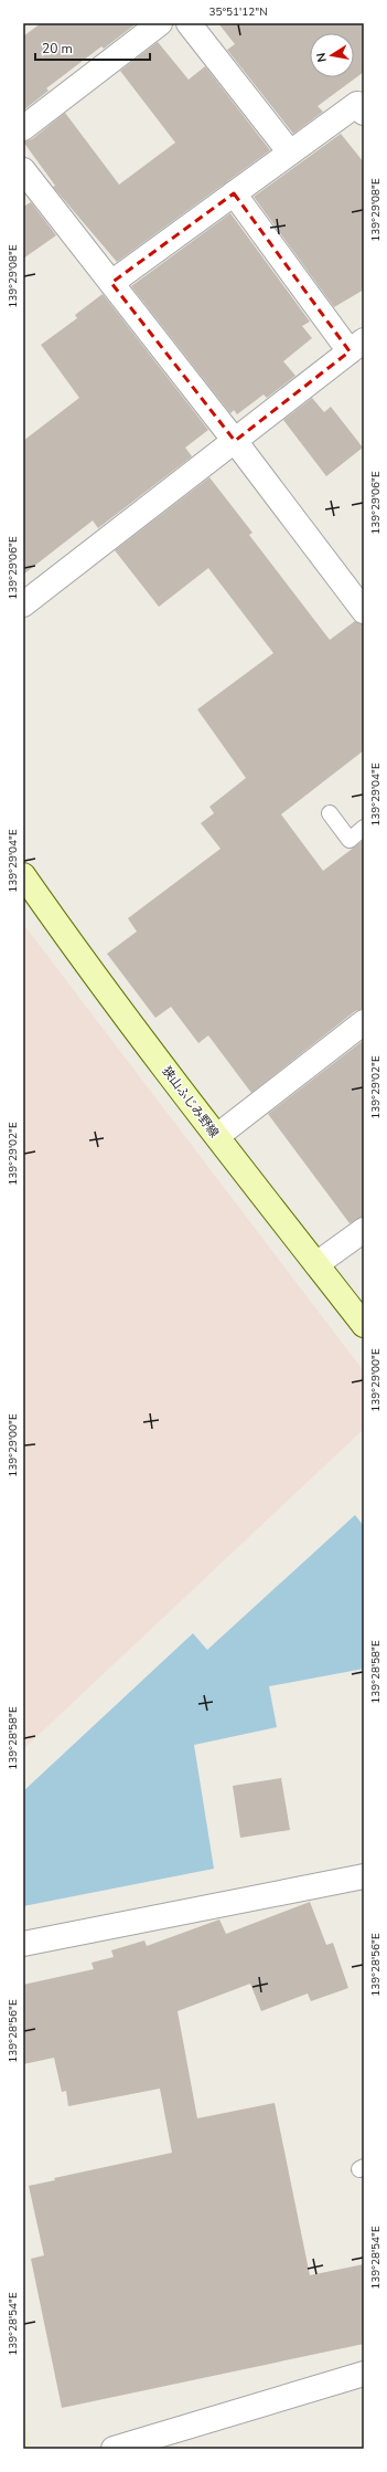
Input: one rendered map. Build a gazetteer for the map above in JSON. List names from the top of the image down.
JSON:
{
  "streets": {
    "main road": ["狭山ふじみ野線"]
  },
  "scale_bar": "20 m",
  "north": "left",
  "coordinates": [
    "35°51'12\"N",
    "139°29'08\"E",
    "139°29'06\"E",
    "139°29'04\"E",
    "139°29'02\"E",
    "139°29'00\"E",
    "139°28'58\"E",
    "139°28'56\"E",
    "139°28'54\"E"
  ]
}
